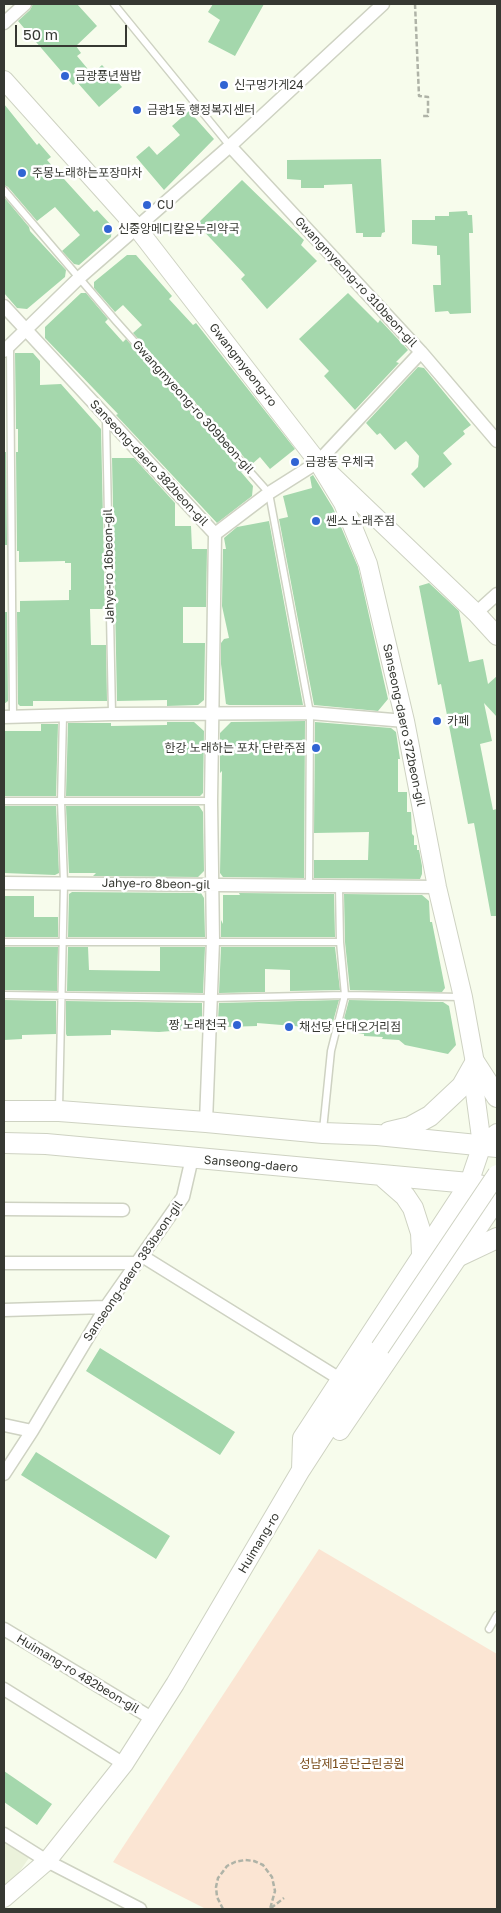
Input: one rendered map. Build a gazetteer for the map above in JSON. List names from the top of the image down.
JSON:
{
  "streets": {
    "main road": [
      "Gwangmyeong-ro",
      "Sanseong-daero 372beon-gil",
      "Sanseong-daero",
      "Huimang-ro"
    ],
    "street": [
      "Gwangmyeong-ro 310beon-gil",
      "Sanseong-daero 382beon-gil",
      "Jahye-ro 8beon-gil",
      "Sanseong-daero 383beon-gil",
      "Huimang-ro 482beon-gil"
    ],
    "lane": ["Gwangmyeong-ro 309beon-gil", "Jahye-ro 16beon-gil"]
  },
  "crossings": [
    ["Gwangmyeong-ro 310beon-gil", "Gwangmyeong-ro"],
    ["Gwangmyeong-ro 310beon-gil", "Sanseong-daero 372beon-gil"],
    ["Gwangmyeong-ro", "Sanseong-daero 372beon-gil"],
    ["Sanseong-daero 382beon-gil", "Jahye-ro 16beon-gil"],
    ["Sanseong-daero 382beon-gil", "Jahye-ro 8beon-gil"],
    ["Sanseong-daero 372beon-gil", "Jahye-ro 8beon-gil"],
    ["Sanseong-daero", "Sanseong-daero 383beon-gil"],
    ["Huimang-ro", "Huimang-ro 482beon-gil"]
  ],
  "parks": ["성남제1공단근린공원"],
  "places": [
    "금광풍년쌈밥",
    "신구멍가게24",
    "금광1동 행정복지센터",
    "주몽노래하는포장마차",
    "CU",
    "신중앙메디칼온누리약국",
    "금광동 우체국",
    "쎈스 노래주점",
    "카페",
    "한강 노래하는 포차 단란주점",
    "짱 노래천국",
    "채선당 단대오거리점"
  ],
  "scale_bar": "50 m"
}
